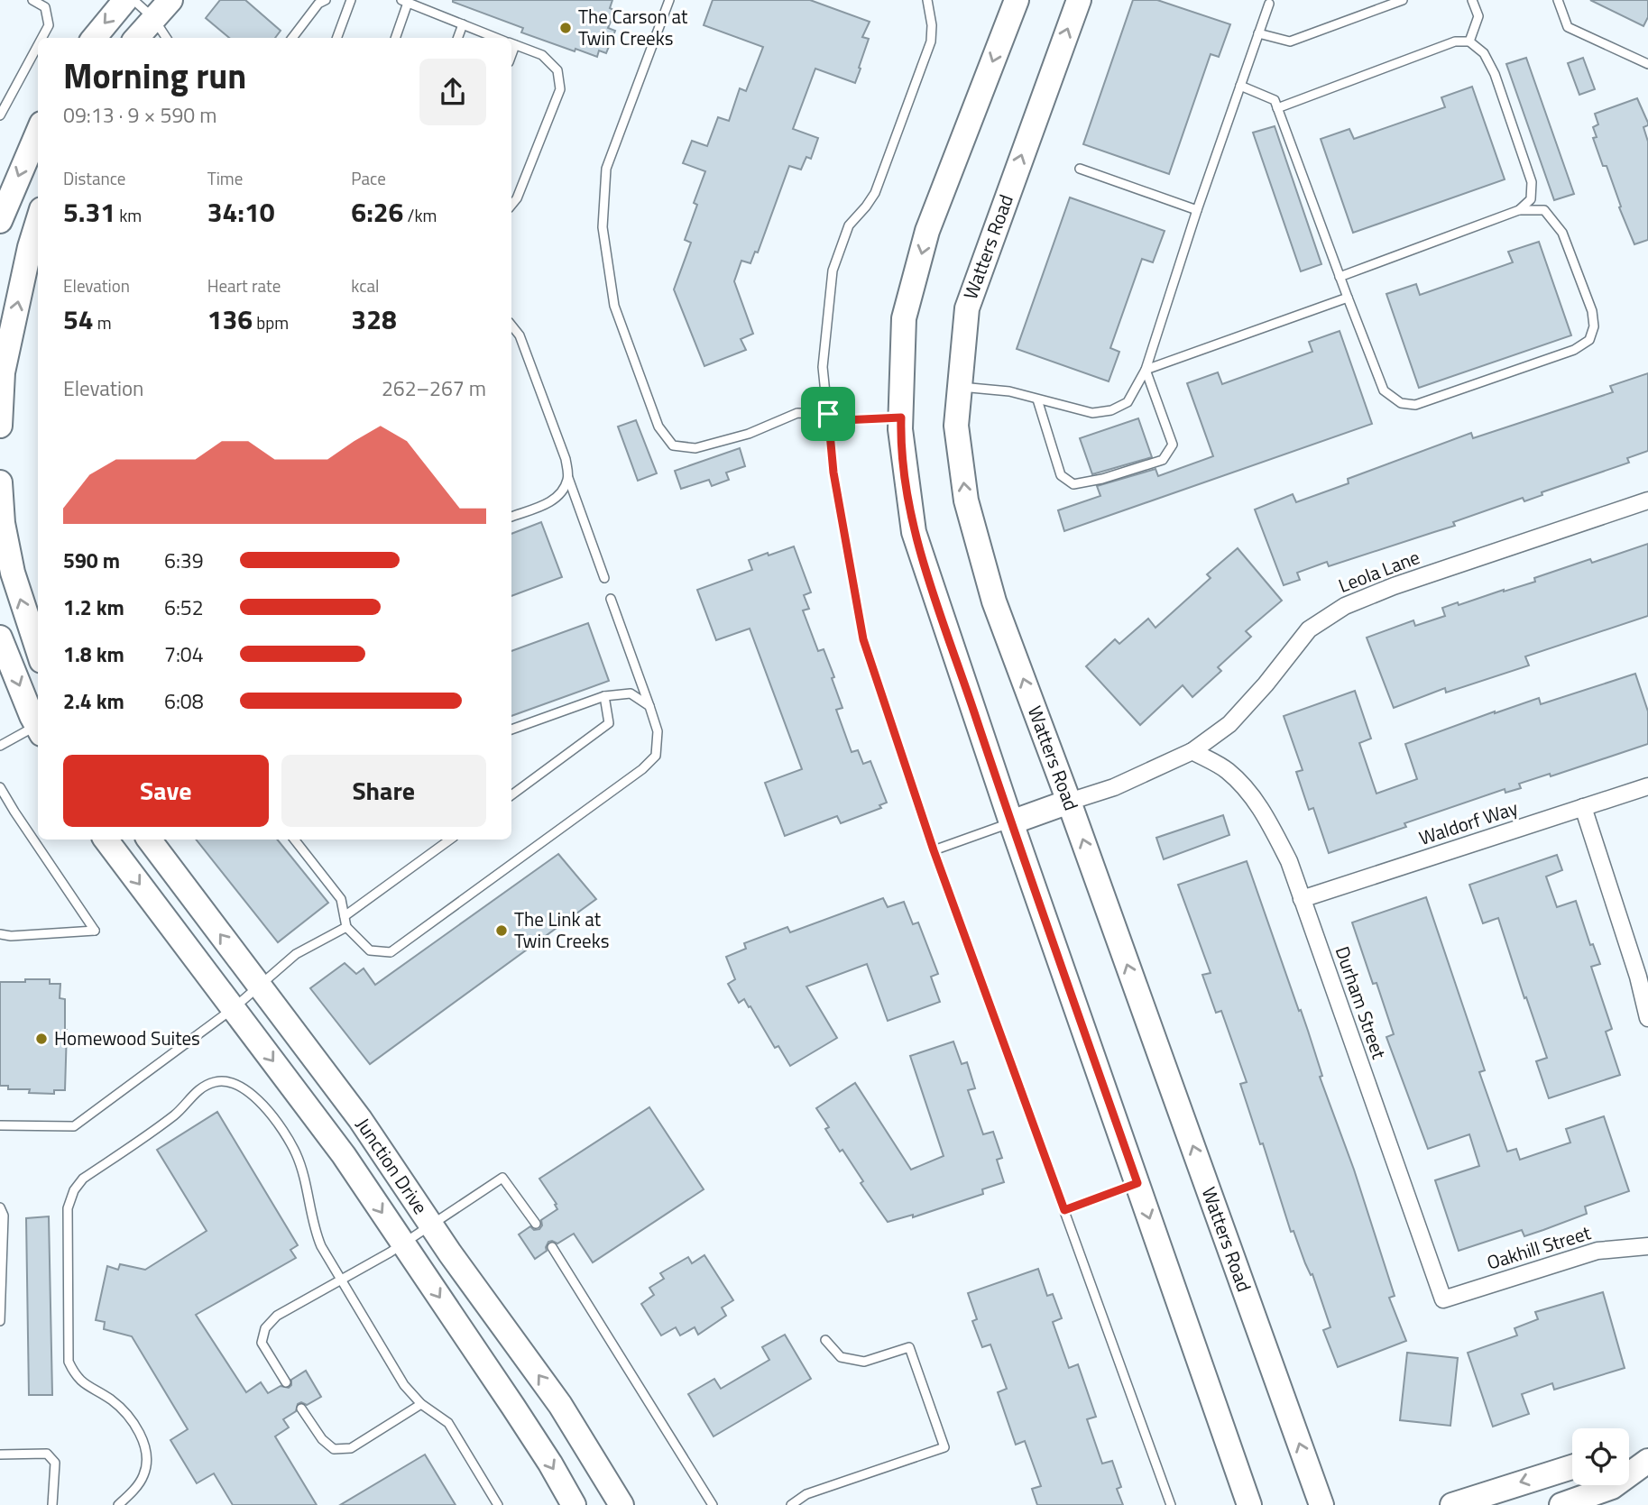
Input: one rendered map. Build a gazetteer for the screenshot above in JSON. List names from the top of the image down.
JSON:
{
  "streets": {
    "main road": ["Watters Road", "Junction Drive"],
    "street": [
      "Leola Lane",
      "Waldorf Way",
      "Durham Street",
      "Oakhill Street"
    ]
  },
  "crossings": [
    ["Watters Road", "Leola Lane"],
    ["Leola Lane", "Durham Street"],
    ["Waldorf Way", "Durham Street"],
    ["Durham Street", "Oakhill Street"]
  ],
  "places": ["The Carson at Twin Creeks", "The Link at Twin Creeks", "Homewood Suites"],
  "page": {
    "heading": ["Morning run", "09:13 · 9 × 590 m"],
    "stats": [
      ["Distance", "5.31 km"],
      ["Time", "34:10"],
      ["Pace", "6:26 /km"],
      ["Elevation", "54 m"],
      ["Heart rate", "136 bpm"],
      ["kcal", "328"]
    ],
    "chart": ["Elevation", "262–267 m"],
    "list": [
      {
        "name": "590 m",
        "note": "6:39"
      },
      {
        "name": "1.2 km",
        "note": "6:52"
      },
      {
        "name": "1.8 km",
        "note": "7:04"
      },
      {
        "name": "2.4 km",
        "note": "6:08"
      }
    ],
    "buttons": ["Save", "Share"]
  }
}
